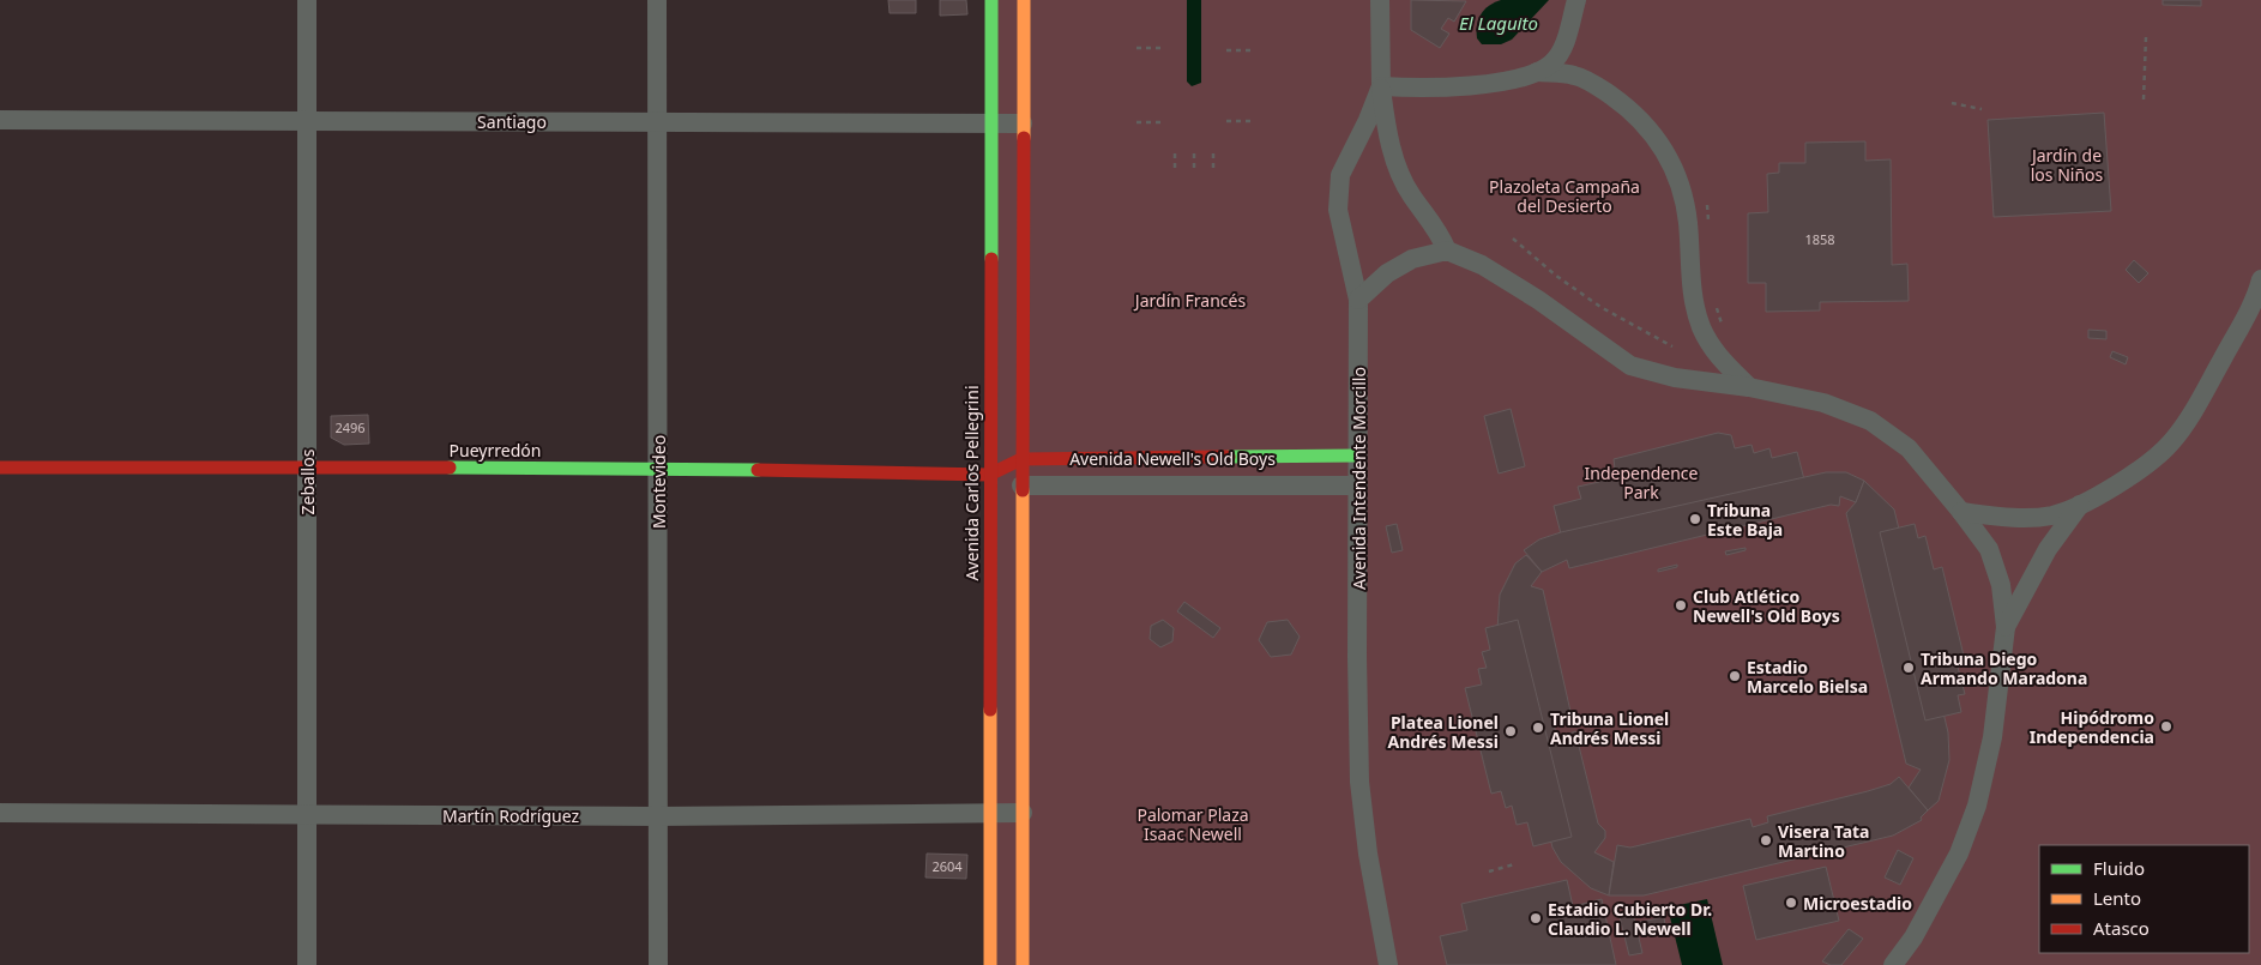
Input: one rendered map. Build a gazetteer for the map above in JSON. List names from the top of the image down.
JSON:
{
  "streets": {
    "main road": ["Pueyrredón", "Avenida Newell's Old Boys", "Avenida Carlos Pellegrini"],
    "street": [
      "Santiago",
      "Avenida Intendente Morcillo",
      "Zeballos",
      "Montevideo",
      "Martín Rodríguez"
    ]
  },
  "crossings": [
    ["Santiago", "Zeballos"],
    ["Santiago", "Montevideo"],
    ["Santiago", "Avenida Carlos Pellegrini"],
    ["Pueyrredón", "Avenida Newell's Old Boys"],
    ["Pueyrredón", "Zeballos"],
    ["Pueyrredón", "Montevideo"],
    ["Pueyrredón", "Avenida Carlos Pellegrini"],
    ["Avenida Newell's Old Boys", "Avenida Intendente Morcillo"],
    ["Avenida Newell's Old Boys", "Avenida Carlos Pellegrini"],
    ["Zeballos", "Martín Rodríguez"],
    ["Montevideo", "Martín Rodríguez"],
    ["Avenida Carlos Pellegrini", "Martín Rodríguez"]
  ],
  "water": ["El Laguito"],
  "parks": [
    "Jardín de los Niños",
    "Plazoleta Campaña del Desierto",
    "Jardín Francés",
    "Independence Park",
    "Palomar Plaza Isaac Newell"
  ],
  "places": [
    "Tribuna Este Baja",
    "Club Atlético Newell's Old Boys",
    "Tribuna Diego Armando Maradona",
    "Estadio Marcelo Bielsa",
    "Hipódromo Independencia",
    "Tribuna Lionel Andrés Messi",
    "Platea Lionel Andrés Messi",
    "Visera Tata Martino",
    "Microestadio",
    "Estadio Cubierto Dr. Claudio L. Newell"
  ],
  "house_numbers": ["1858", "2496", "2604"],
  "legend": ["Fluido", "Lento", "Atasco"]
}
